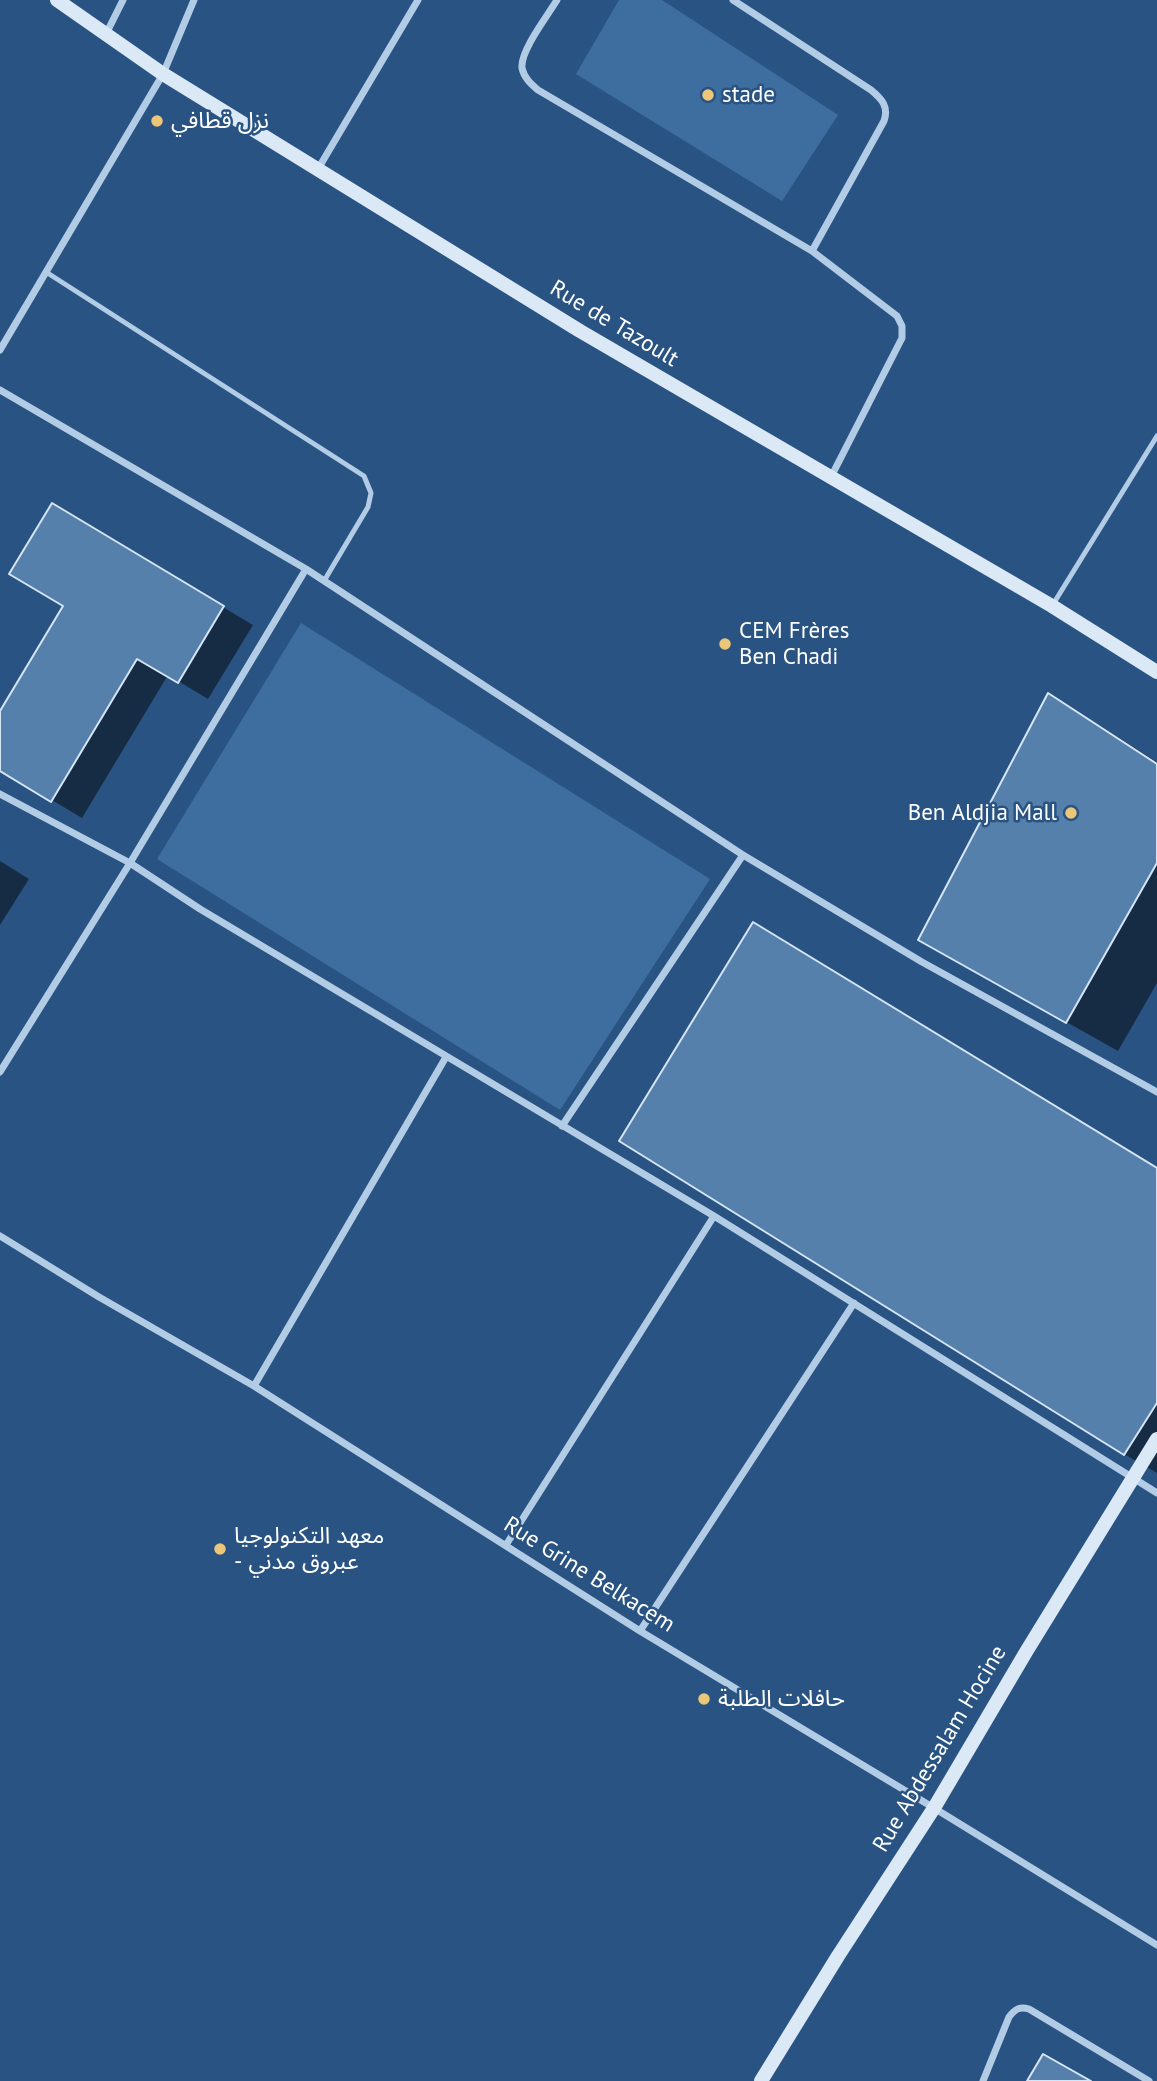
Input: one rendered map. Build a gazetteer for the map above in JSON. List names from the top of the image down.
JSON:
{
  "streets": {
    "main road": ["Rue de Tazoult", "Rue Abdessalam Hocine"],
    "street": ["Rue Grine Belkacem"]
  },
  "crossings": [
    ["Rue Grine Belkacem", "Rue Abdessalam Hocine"]
  ],
  "places": [
    "stade",
    "نزل قطافي",
    "CEM Frères Ben Chadi",
    "Ben Aldjia Mall",
    "معهد التكنولوجيا - عبروق مدني",
    "حافلات الطلبة"
  ]
}
